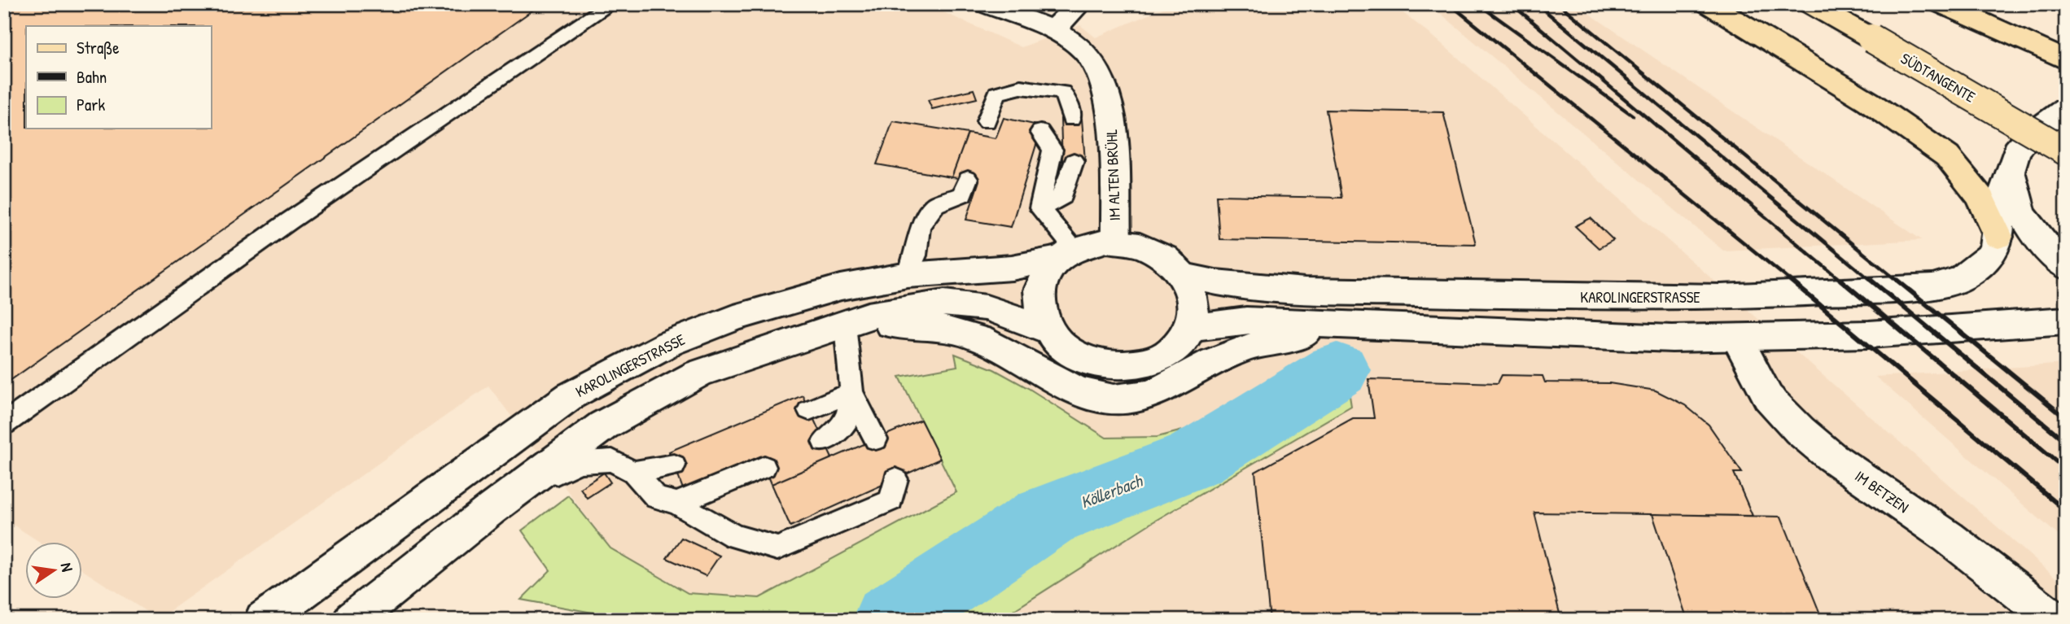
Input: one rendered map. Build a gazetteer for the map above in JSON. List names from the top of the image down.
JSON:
{
  "streets": {
    "main road": [
      "SÜDTANGENTE",
      "IM ALTEN BRÜHL",
      "KAROLINGERSTRASSE",
      "IM BETZEN"
    ]
  },
  "crossings": [
    ["SÜDTANGENTE", "KAROLINGERSTRASSE"],
    ["IM ALTEN BRÜHL", "KAROLINGERSTRASSE"]
  ],
  "water": ["Köllerbach"],
  "legend": ["Straße", "Bahn", "Park"],
  "north": "right"
}
